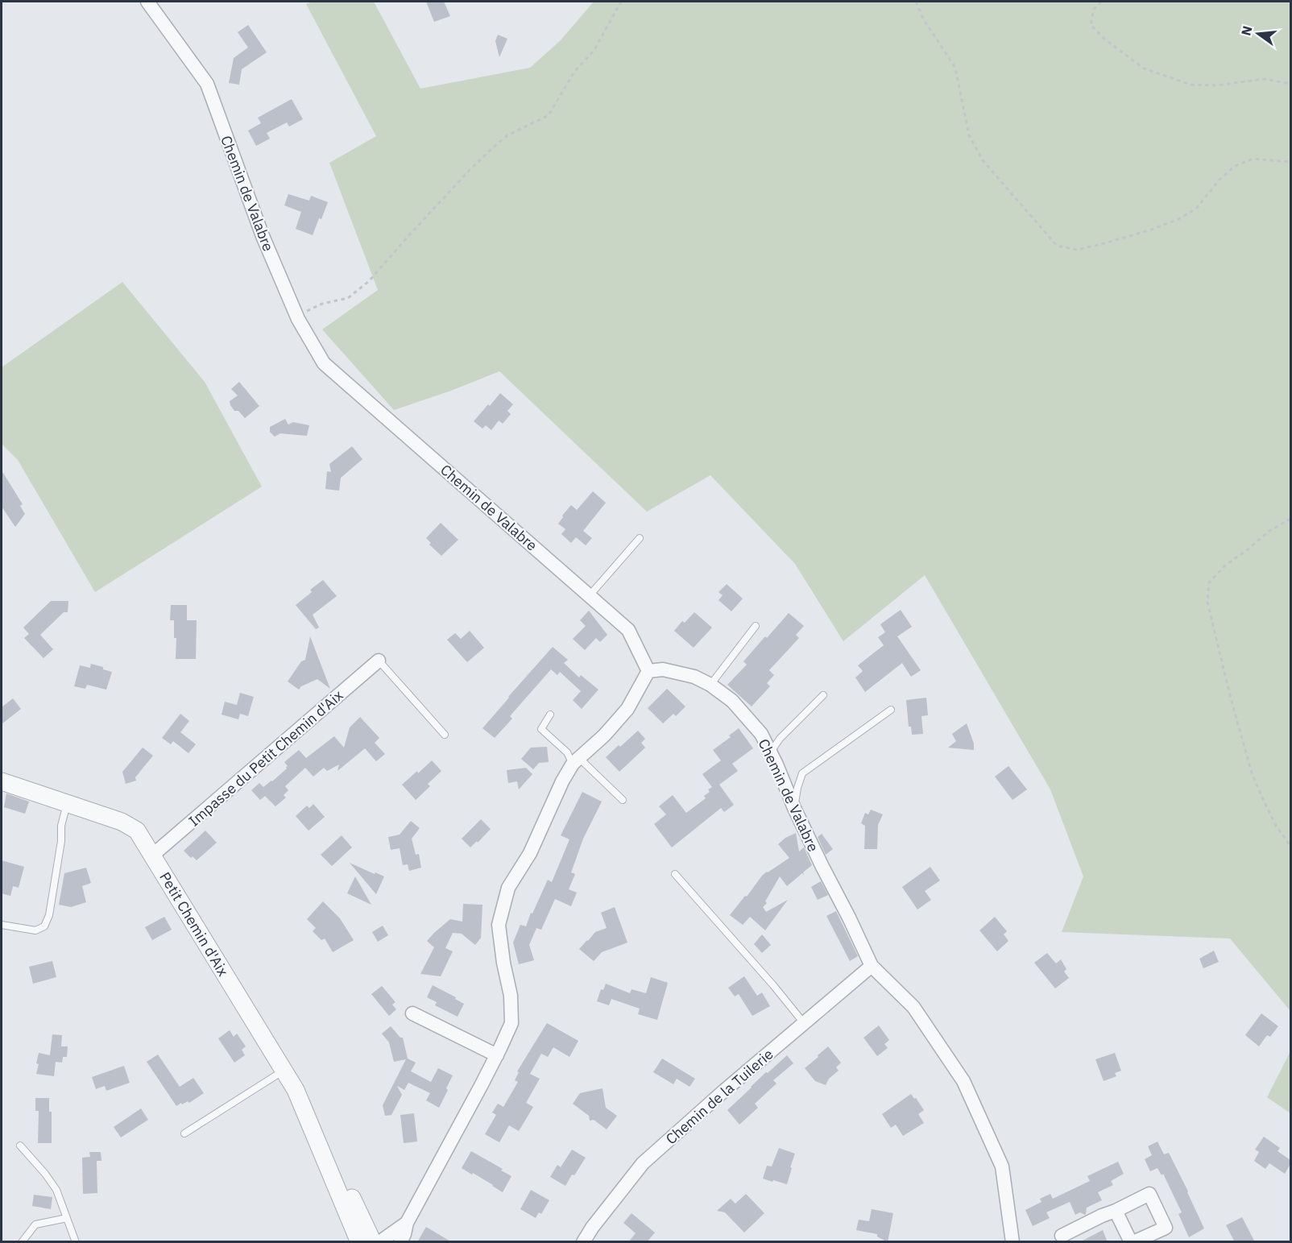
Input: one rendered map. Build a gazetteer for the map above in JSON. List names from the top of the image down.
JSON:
{
  "streets": {
    "street": [
      "Chemin de Valabre",
      "Impasse du Petit Chemin d'Aix",
      "Petit Chemin d'Aix",
      "Chemin de la Tuilerie"
    ]
  },
  "crossings": [
    ["Chemin de Valabre", "Chemin de la Tuilerie"],
    ["Impasse du Petit Chemin d'Aix", "Petit Chemin d'Aix"]
  ],
  "north": "left"
}
